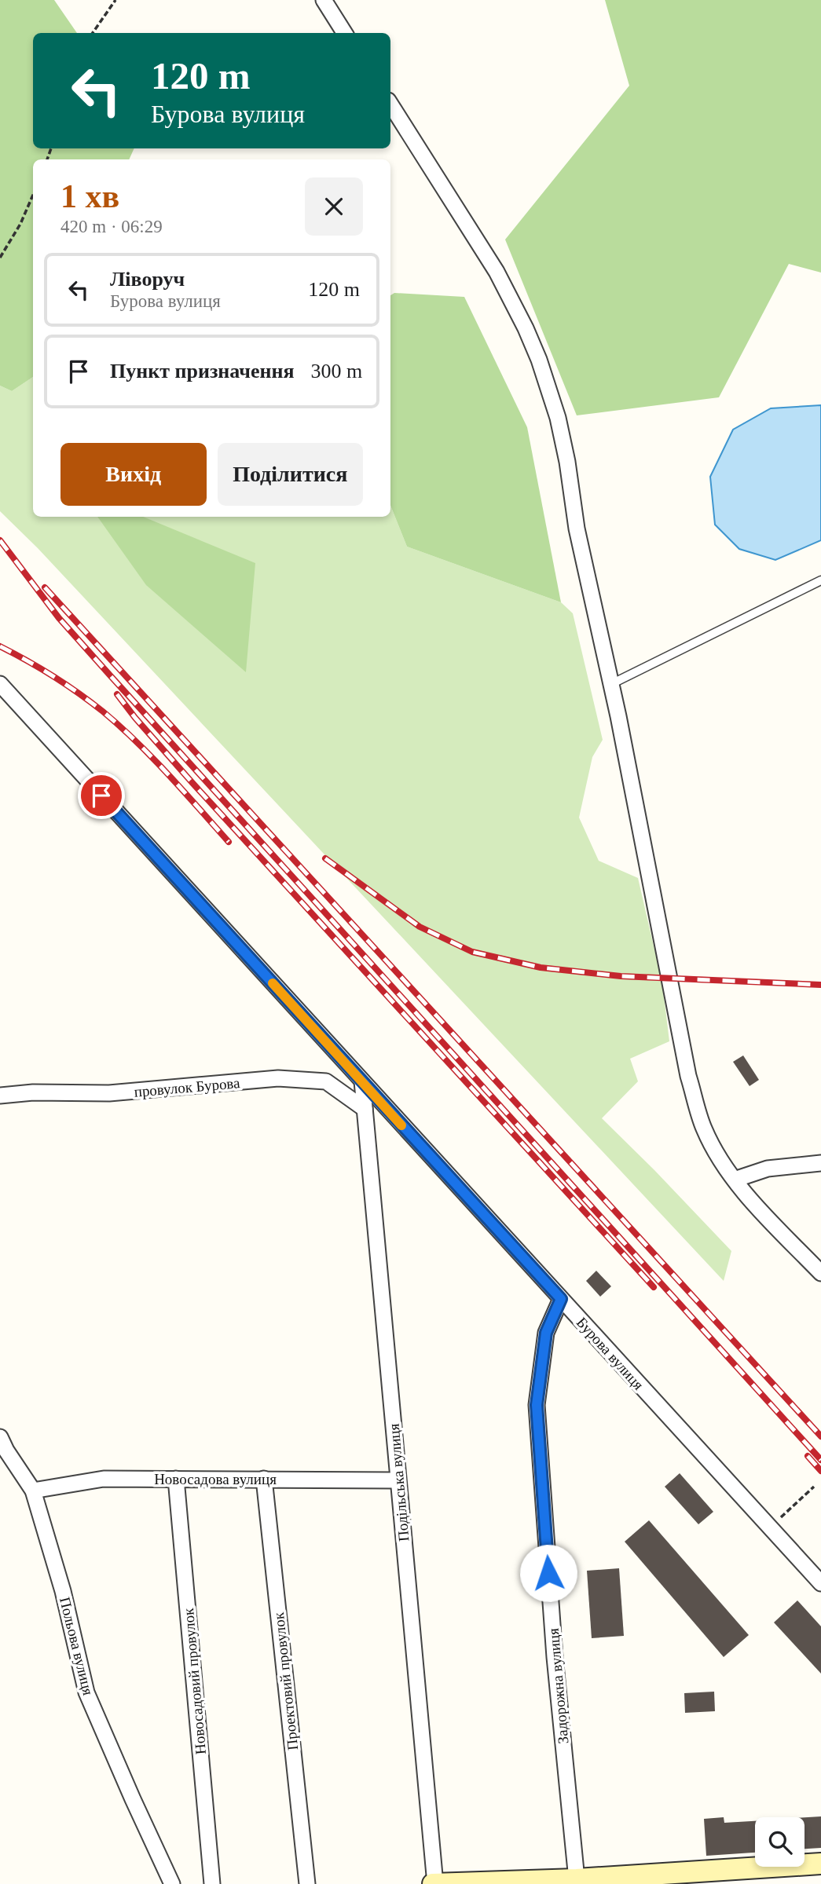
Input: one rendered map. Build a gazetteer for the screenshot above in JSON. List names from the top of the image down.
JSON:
{
  "streets": {
    "street": [
      "провулок Бурова",
      "Бурова вулиця",
      "Новосадова вулиця",
      "Подільська вулиця",
      "Польова вулиця",
      "Новосадовий провулок",
      "Проектовий провулок",
      "Задорожна вулиця"
    ]
  },
  "crossings": [
    ["провулок Бурова", "Подільська вулиця"],
    ["Бурова вулиця", "Подільська вулиця"],
    ["Бурова вулиця", "Задорожна вулиця"],
    ["Новосадова вулиця", "Подільська вулиця"],
    ["Новосадова вулиця", "Польова вулиця"],
    ["Новосадова вулиця", "Новосадовий провулок"],
    ["Новосадова вулиця", "Проектовий провулок"]
  ],
  "page": {
    "turn": ["120 m", "Бурова вулиця"],
    "heading": ["1 хв", "420 m · 06:29"],
    "list": [
      {
        "name": "Ліворуч",
        "note": "Бурова вулиця",
        "value": "120 m"
      },
      {
        "name": "Пункт призначення",
        "value": "300 m"
      }
    ],
    "buttons": ["Вихід", "Поділитися"]
  }
}
